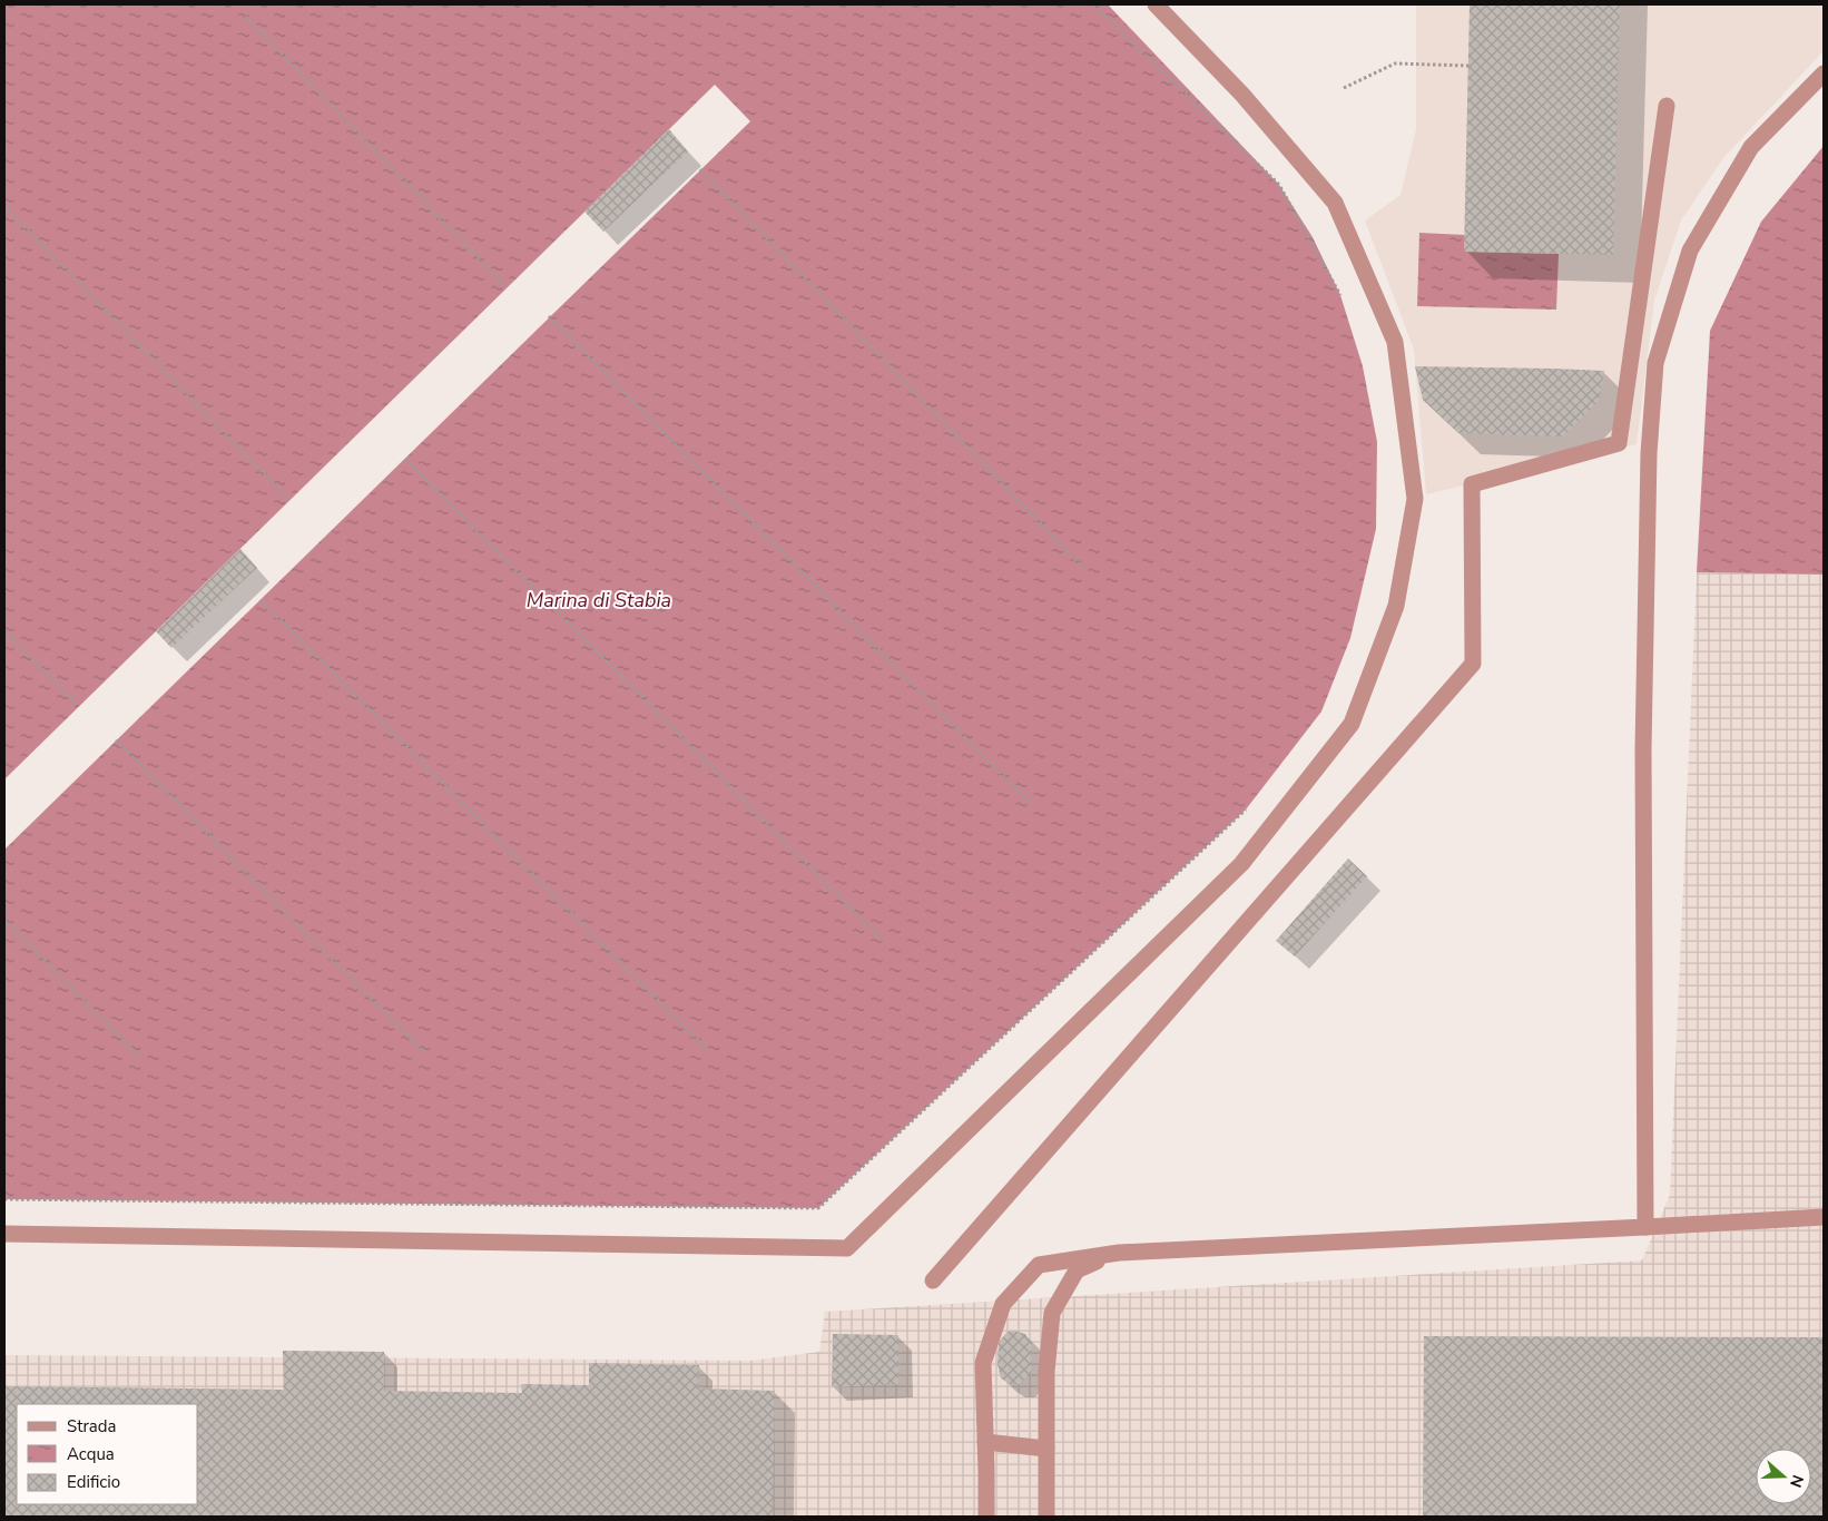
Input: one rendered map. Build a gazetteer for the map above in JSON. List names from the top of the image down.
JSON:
{
  "water": ["Marina di Stabia"],
  "legend": ["Strada", "Acqua", "Edificio"],
  "north": "right"
}
